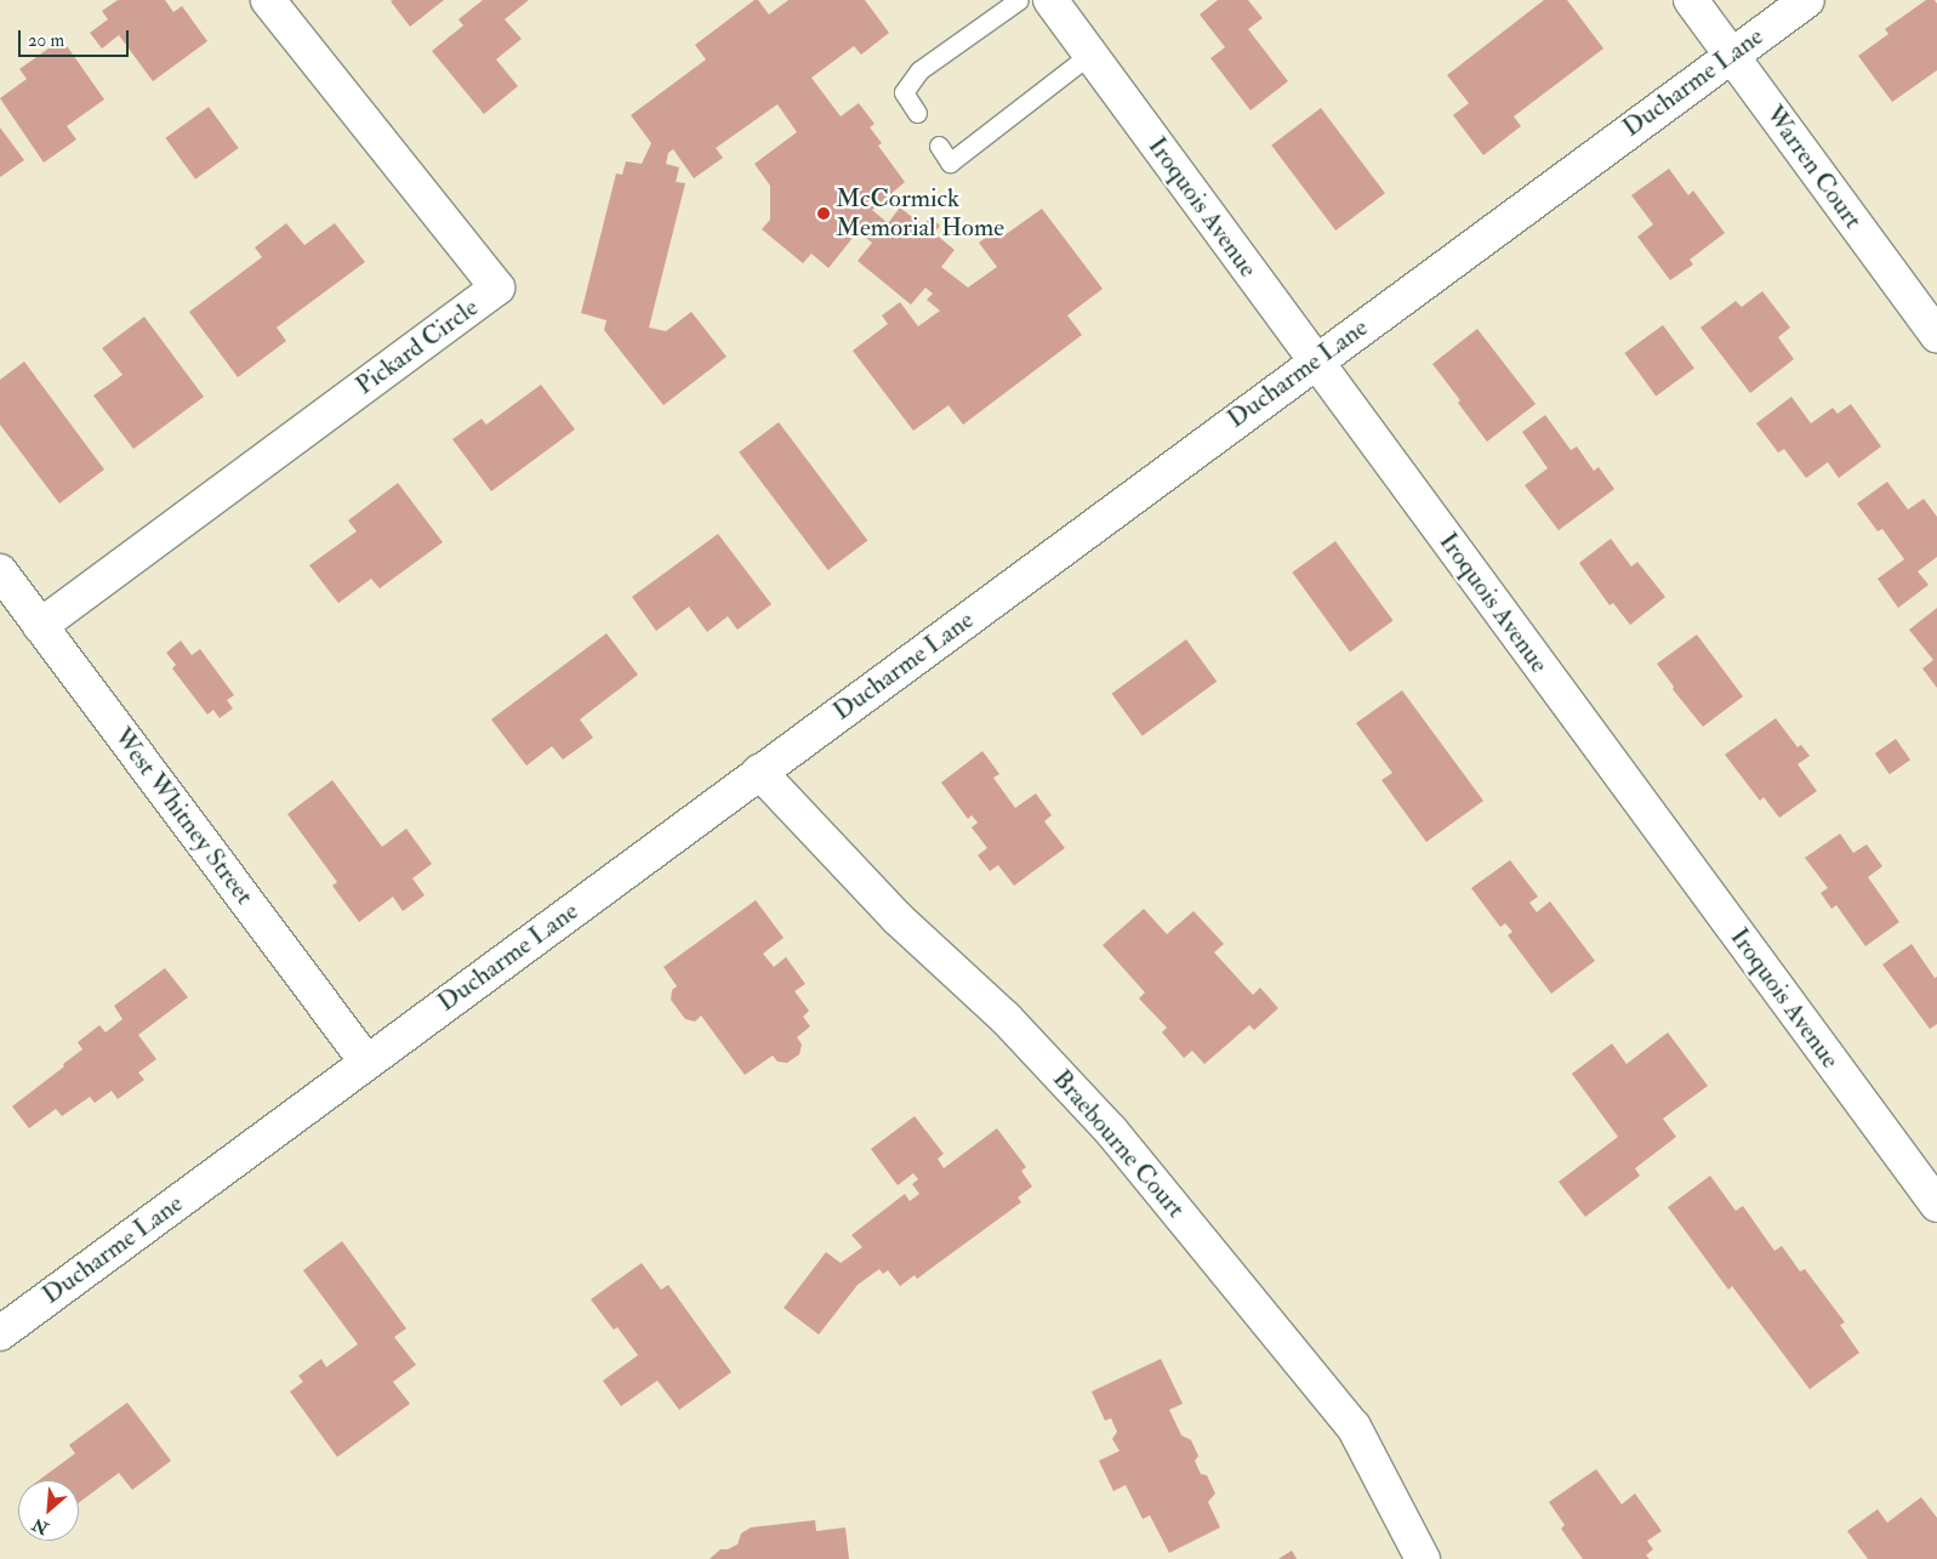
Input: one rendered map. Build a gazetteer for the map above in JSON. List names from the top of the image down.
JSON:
{
  "streets": {
    "street": [
      "Ducharme Lane",
      "Warren Court",
      "Iroquois Avenue",
      "Pickard Circle",
      "West Whitney Street",
      "Braebourne Court"
    ]
  },
  "crossings": [
    ["Ducharme Lane", "Warren Court"],
    ["Ducharme Lane", "Iroquois Avenue"],
    ["Ducharme Lane", "West Whitney Street"],
    ["Ducharme Lane", "Braebourne Court"],
    ["Pickard Circle", "West Whitney Street"]
  ],
  "places": ["McCormick Memorial Home"],
  "scale_bar": "20 m",
  "north": "bottom left"
}
